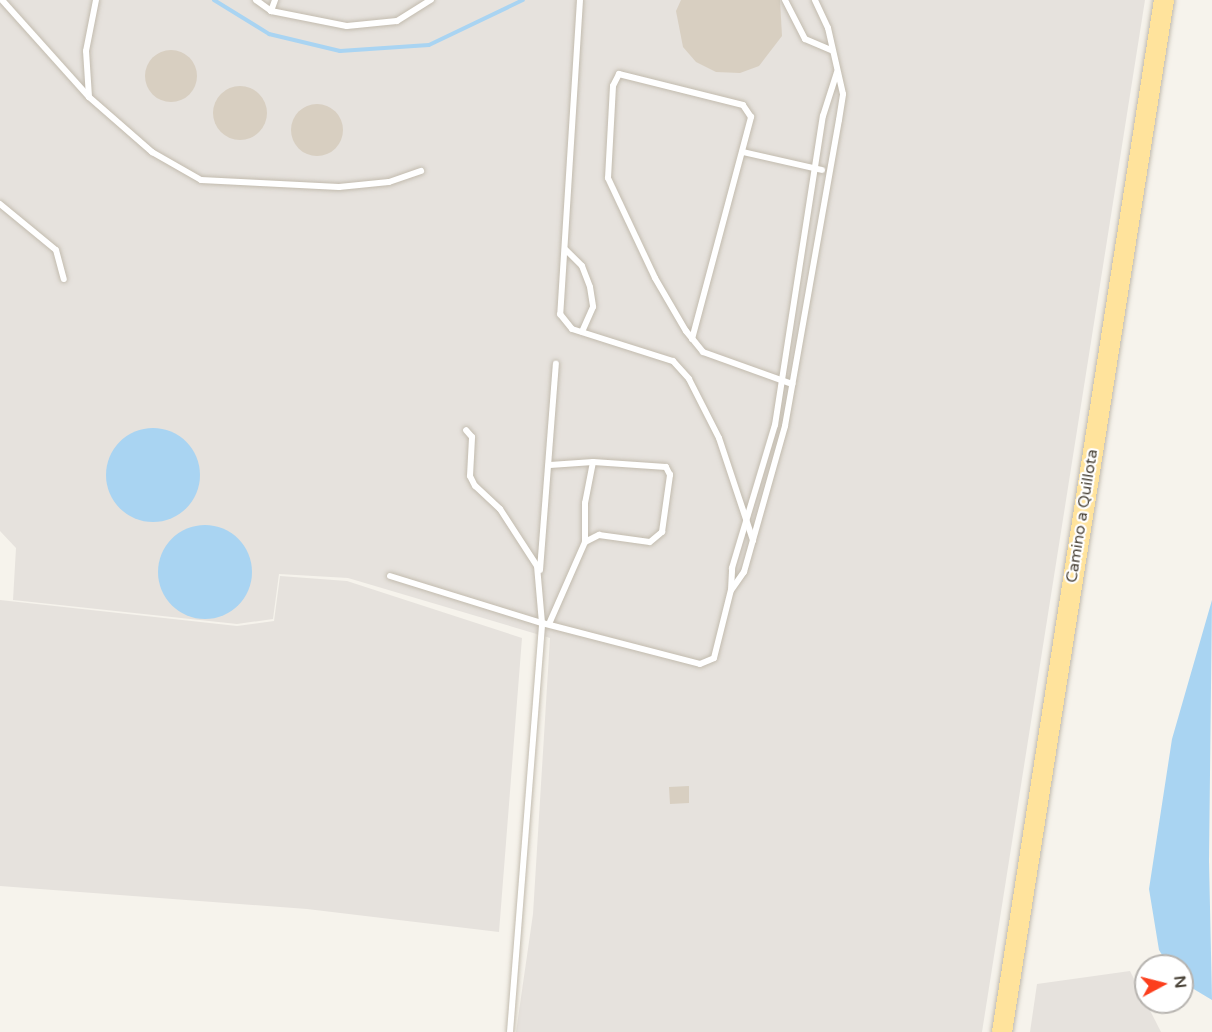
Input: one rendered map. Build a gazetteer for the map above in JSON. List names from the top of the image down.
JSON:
{
  "streets": {
    "main road": ["Camino a Quillota"]
  },
  "north": "right"
}
